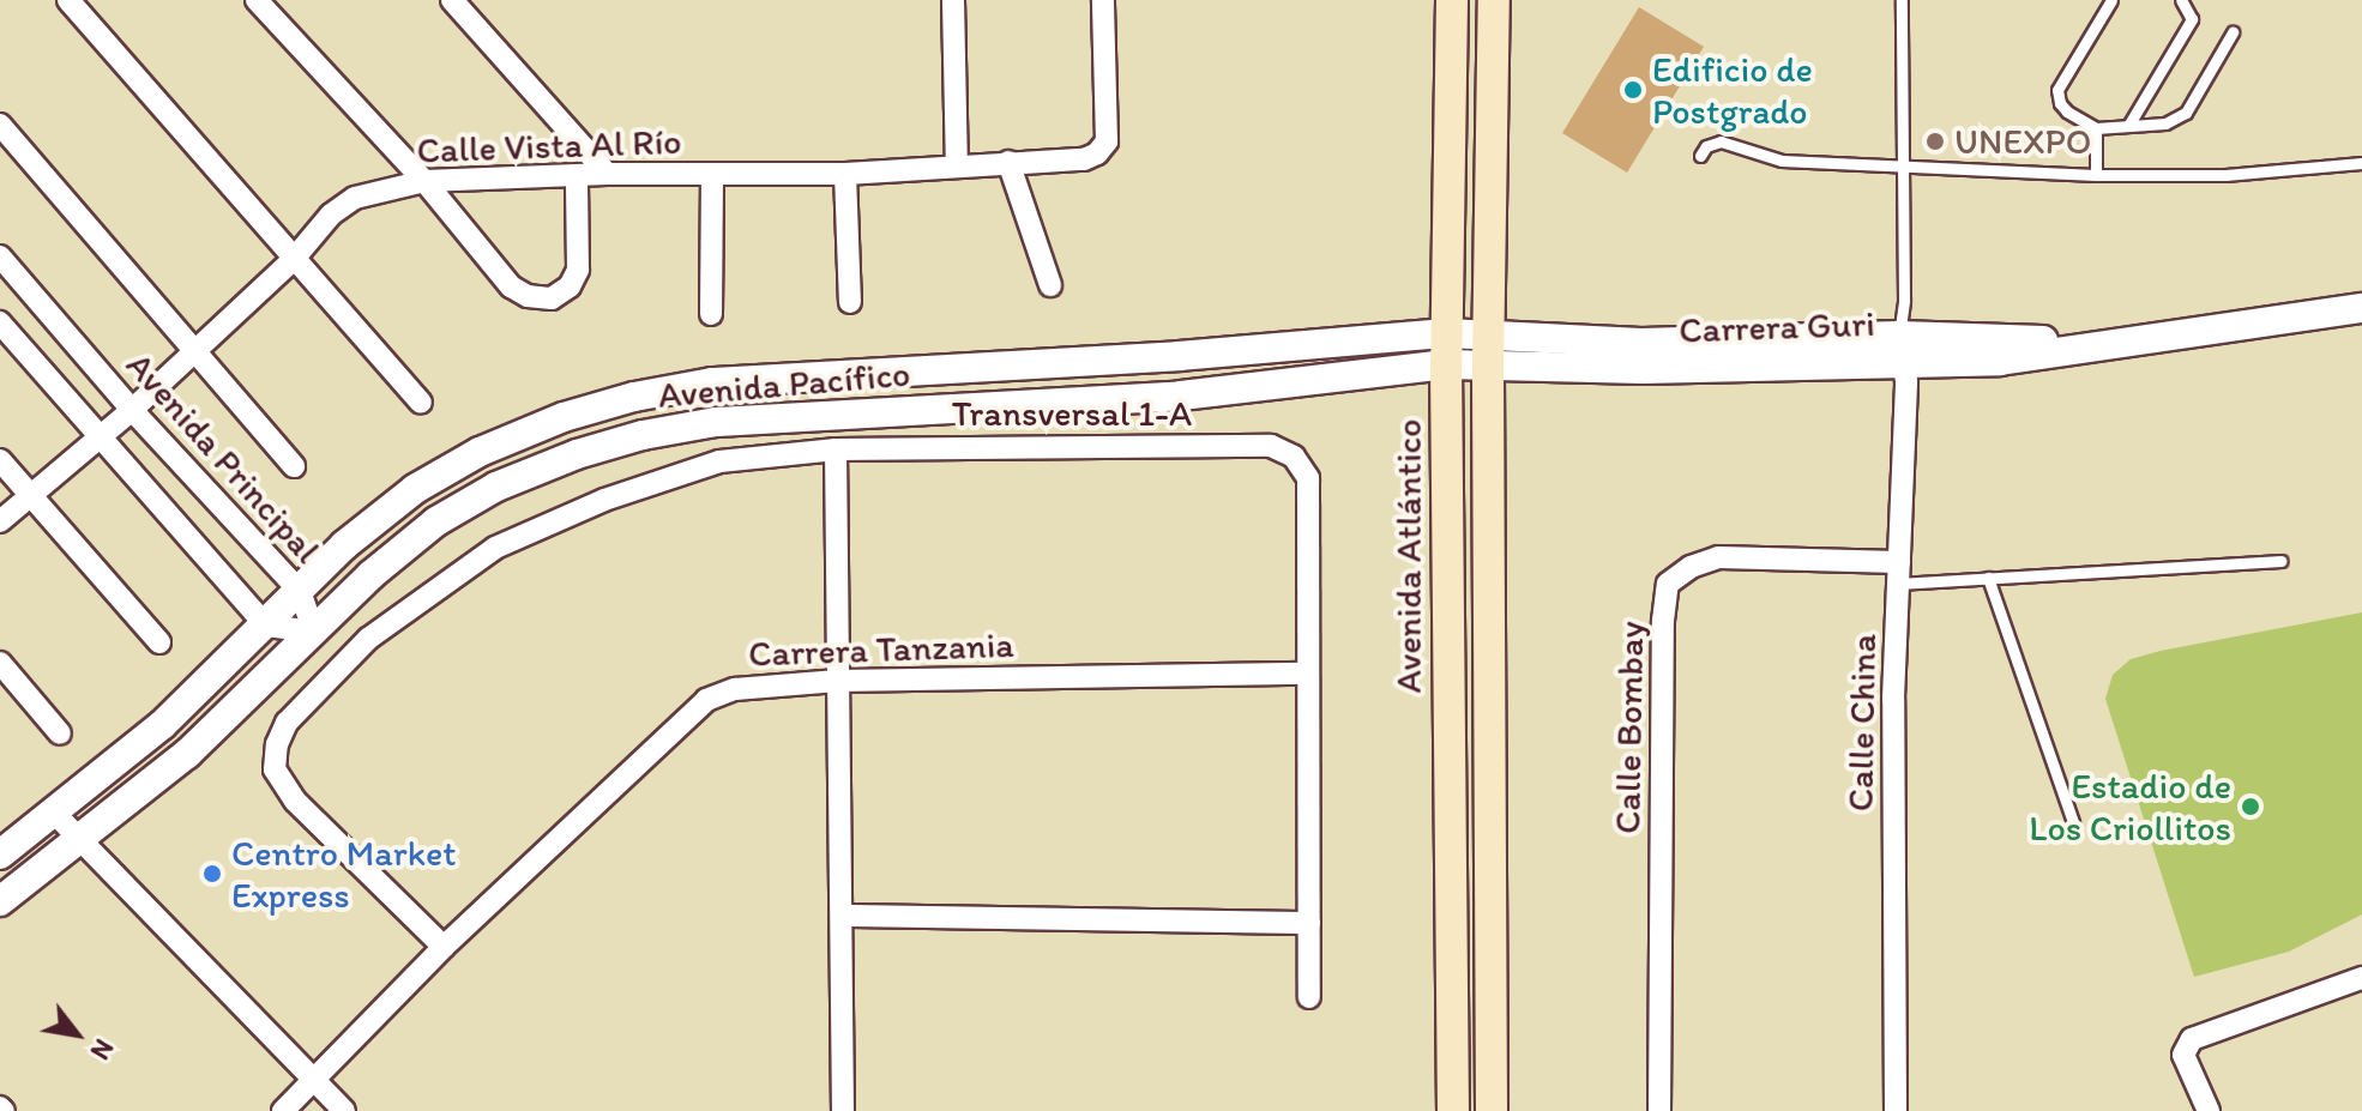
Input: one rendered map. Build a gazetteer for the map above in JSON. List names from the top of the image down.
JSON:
{
  "streets": {
    "main road": ["Avenida Atlántico"],
    "street": [
      "Calle Vista Al Río",
      "Carrera Guri",
      "Avenida Pacífico",
      "Transversal 1-A",
      "Avenida Principal",
      "Carrera Tanzania",
      "Calle China",
      "Calle Bombay"
    ]
  },
  "crossings": [
    ["Calle Vista Al Río", "Avenida Principal"],
    ["Carrera Guri", "Avenida Pacífico"],
    ["Carrera Guri", "Avenida Atlántico"],
    ["Carrera Guri", "Calle China"],
    ["Avenida Pacífico", "Avenida Principal"],
    ["Avenida Pacífico", "Avenida Atlántico"],
    ["Transversal 1-A", "Carrera Tanzania"],
    ["Calle China", "Calle Bombay"]
  ],
  "places": [
    "Edificio de Postgrado",
    "UNEXPO",
    "Estadio de Los Criollitos",
    "Centro Market Express"
  ],
  "north": "bottom right"
}
